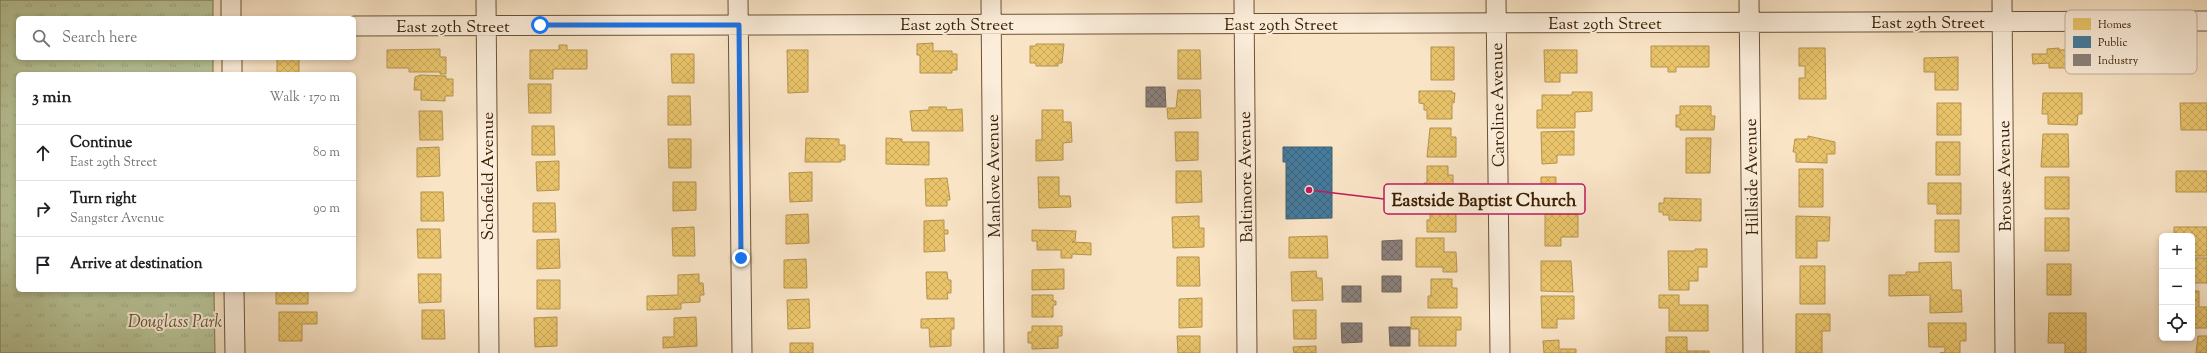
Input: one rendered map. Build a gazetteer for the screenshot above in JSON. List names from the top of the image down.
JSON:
{
  "streets": {
    "street": [
      "East 29th Street",
      "Caroline Avenue",
      "Schofield Avenue",
      "Manlove Avenue",
      "Brouse Avenue",
      "Baltimore Avenue",
      "Hillside Avenue"
    ]
  },
  "crossings": [
    ["East 29th Street", "Caroline Avenue"],
    ["East 29th Street", "Schofield Avenue"],
    ["East 29th Street", "Manlove Avenue"],
    ["East 29th Street", "Brouse Avenue"],
    ["East 29th Street", "Baltimore Avenue"],
    ["East 29th Street", "Hillside Avenue"]
  ],
  "parks": ["Douglass Park"],
  "places": ["Eastside Baptist Church"],
  "legend": ["Homes", "Public", "Industry"],
  "page": {
    "search": "Search here",
    "heading": ["3 min", "Walk · 170 m"],
    "list": [
      ["Continue", "East 29th Street", "80 m"],
      ["Turn right", "Sangster Avenue", "90 m"],
      "Arrive at destination"
    ],
    "map_buttons": ["+", "−"]
  }
}
